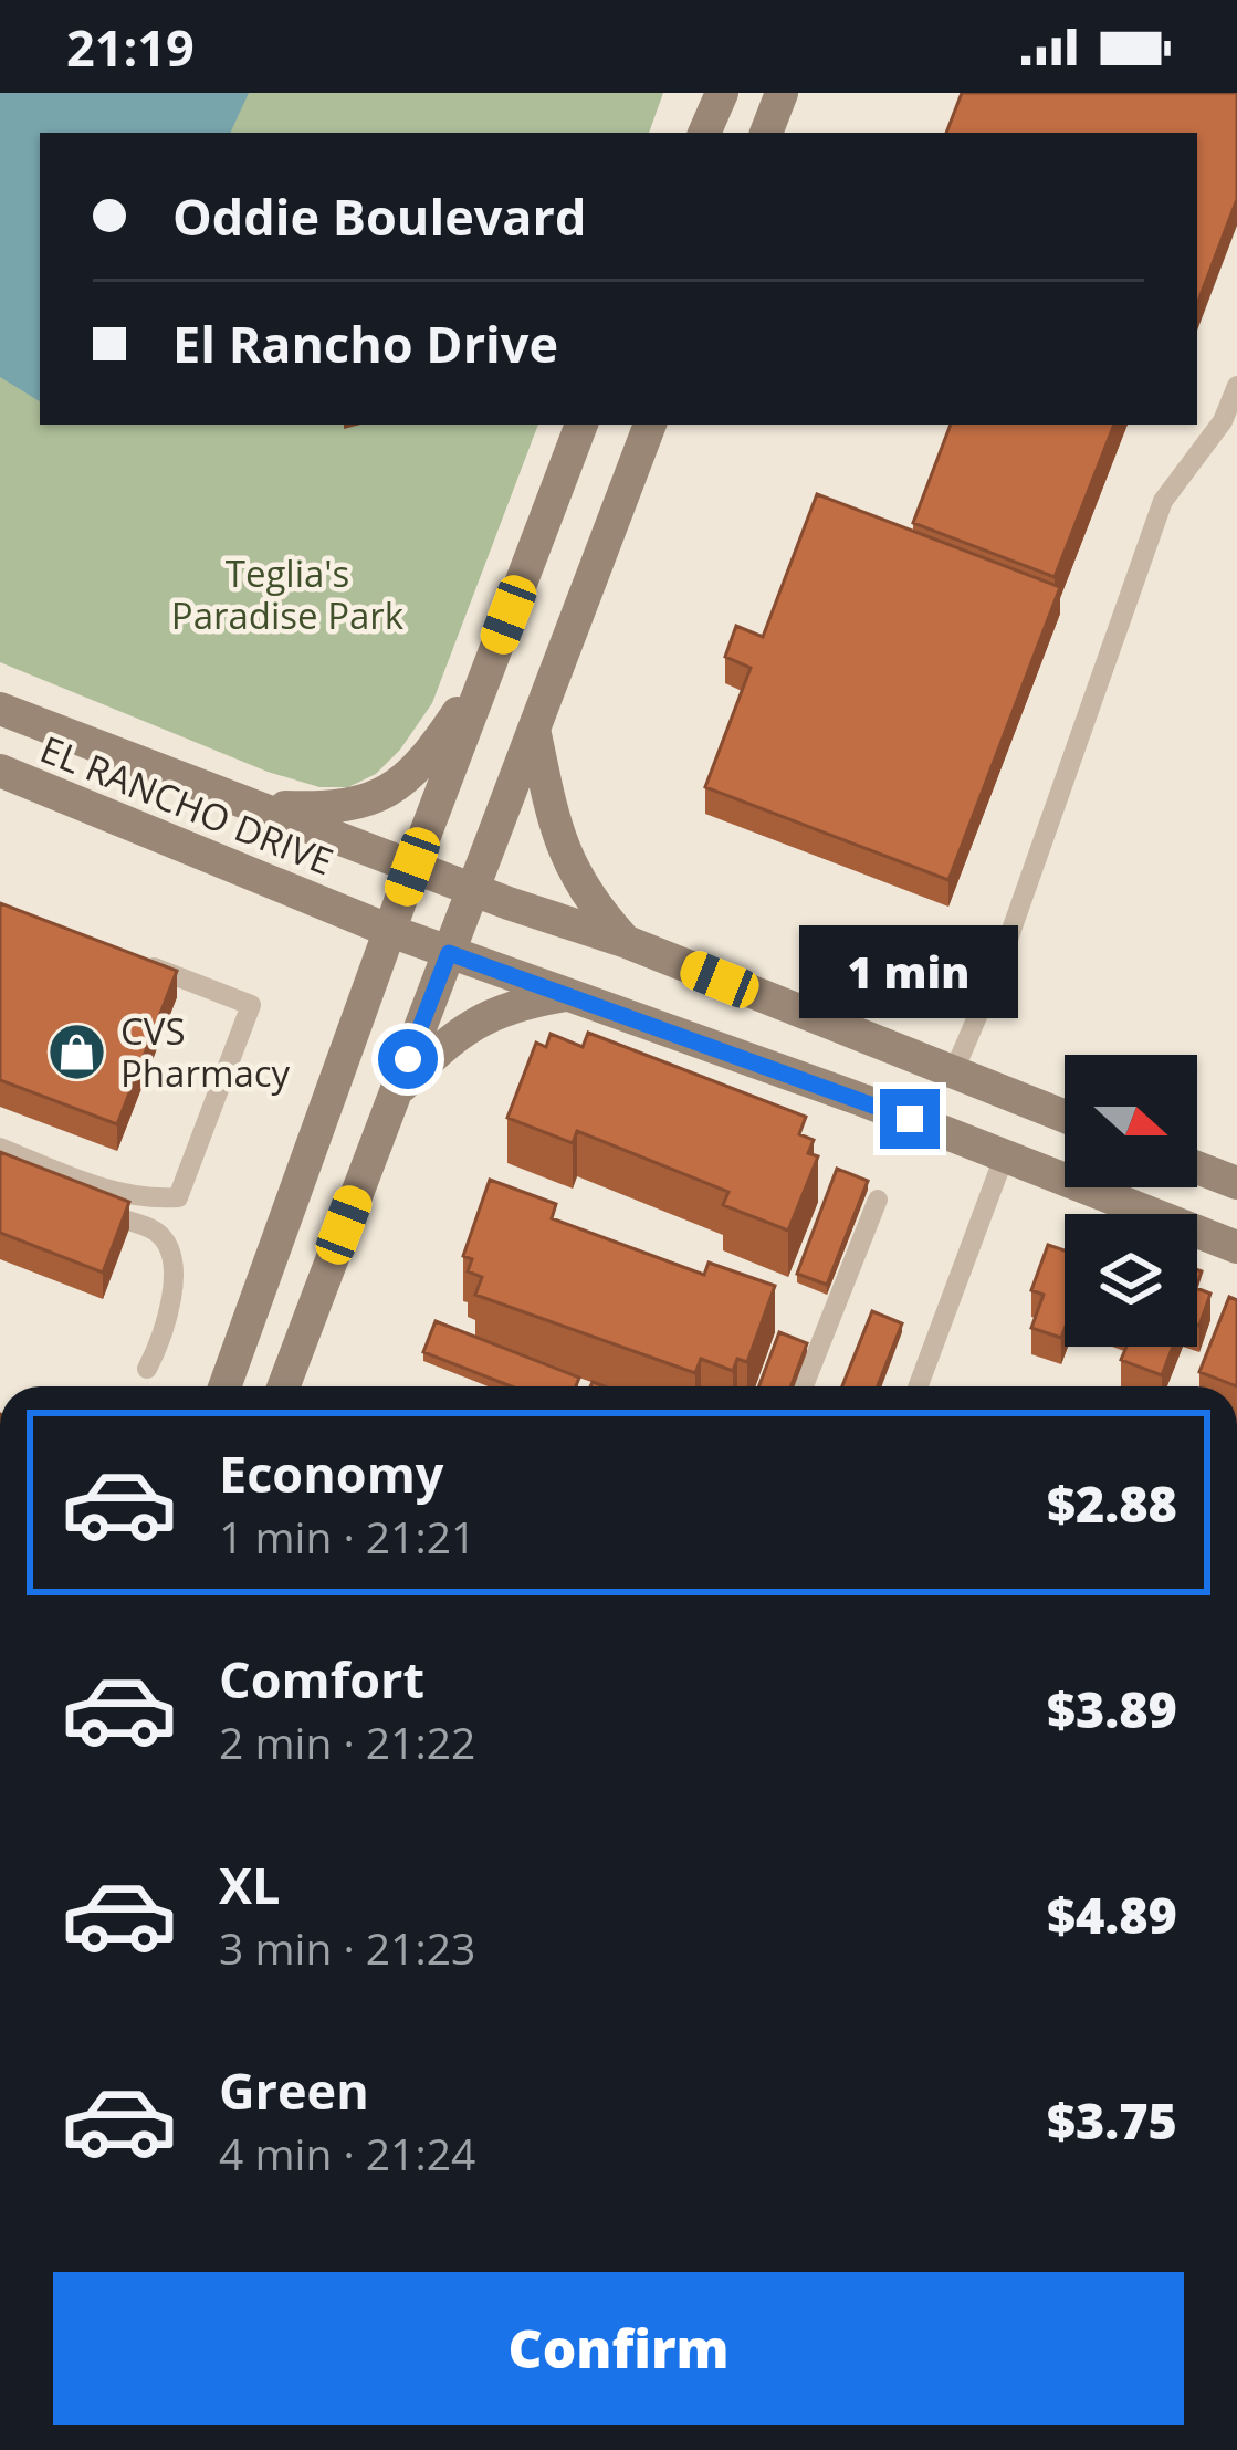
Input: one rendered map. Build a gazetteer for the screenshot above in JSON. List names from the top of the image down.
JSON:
{
  "streets": {
    "main road": ["EL RANCHO DRIVE"]
  },
  "parks": ["Teglia's Paradise Park"],
  "places": {
    "shop": ["CVS Pharmacy"]
  },
  "north": "right",
  "page": {
    "status": "21:19",
    "banner": ["Oddie Boulevard", "El Rancho Drive"],
    "bubble": "1 min",
    "list": [
      {
        "name": "Economy",
        "note": "1 min · 21:21",
        "value": "$2.88"
      },
      {
        "name": "Comfort",
        "note": "2 min · 21:22",
        "value": "$3.89"
      },
      {
        "name": "XL",
        "note": "3 min · 21:23",
        "value": "$4.89"
      },
      {
        "name": "Green",
        "note": "4 min · 21:24",
        "value": "$3.75"
      }
    ],
    "buttons": "Confirm"
  }
}
